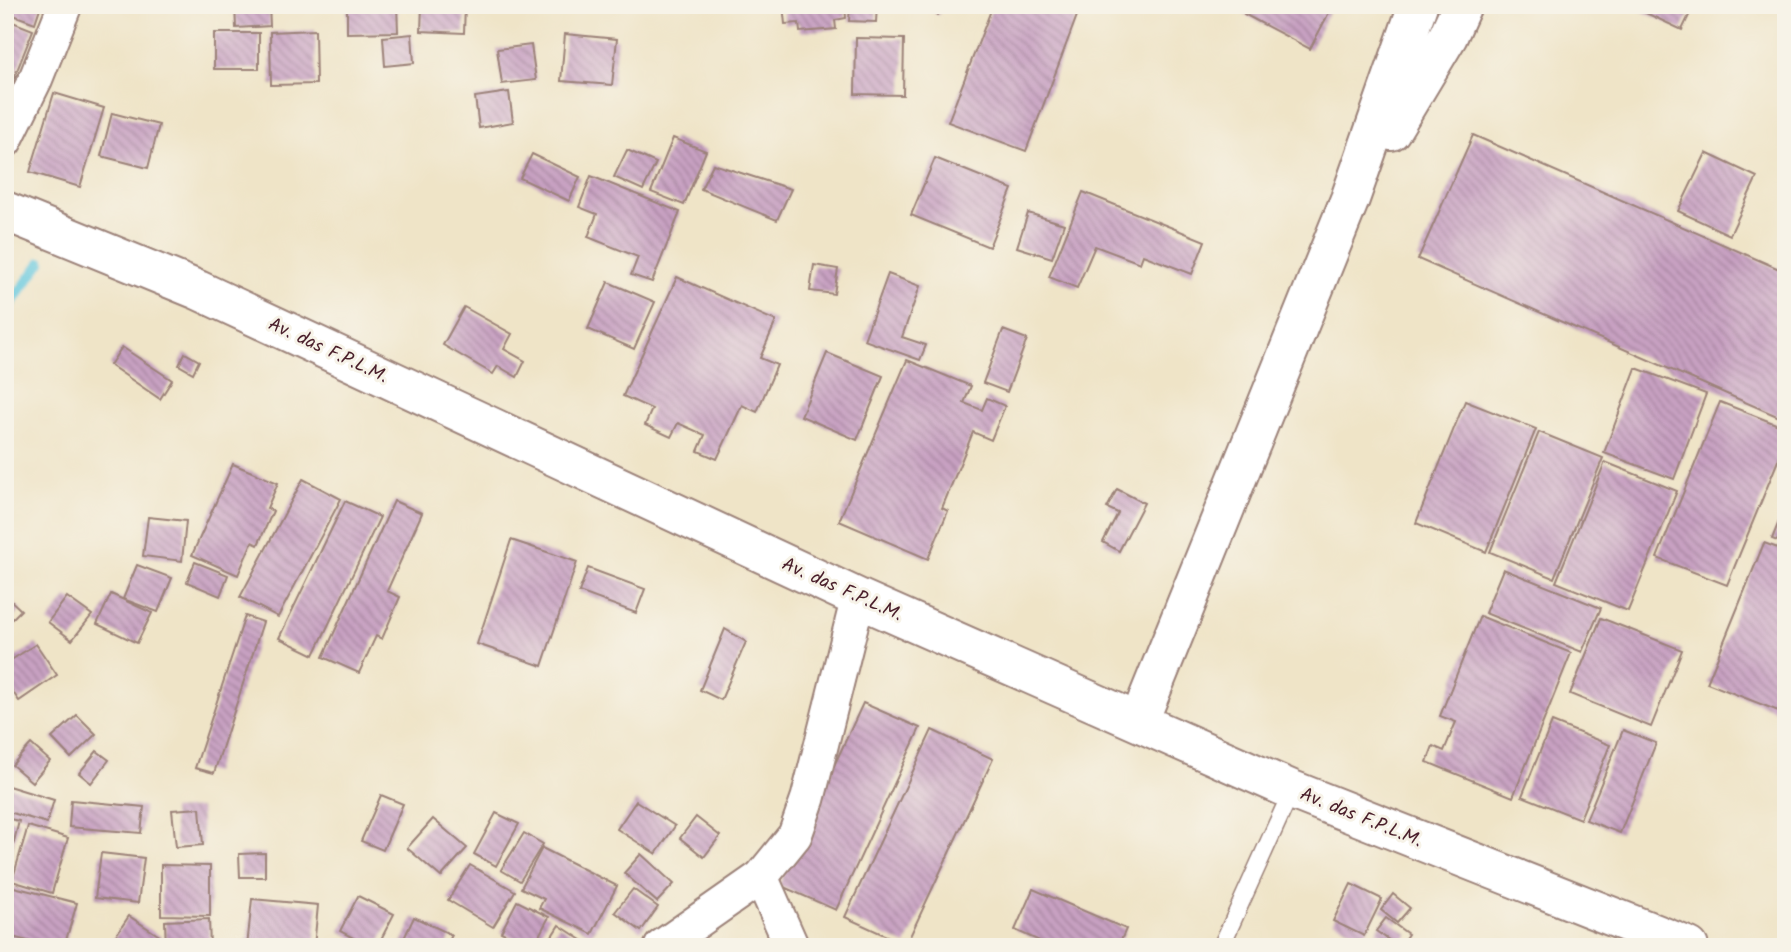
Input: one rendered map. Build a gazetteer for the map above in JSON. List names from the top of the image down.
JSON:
{
  "streets": {
    "main road": ["Av. das F.P.L.M."]
  }
}
